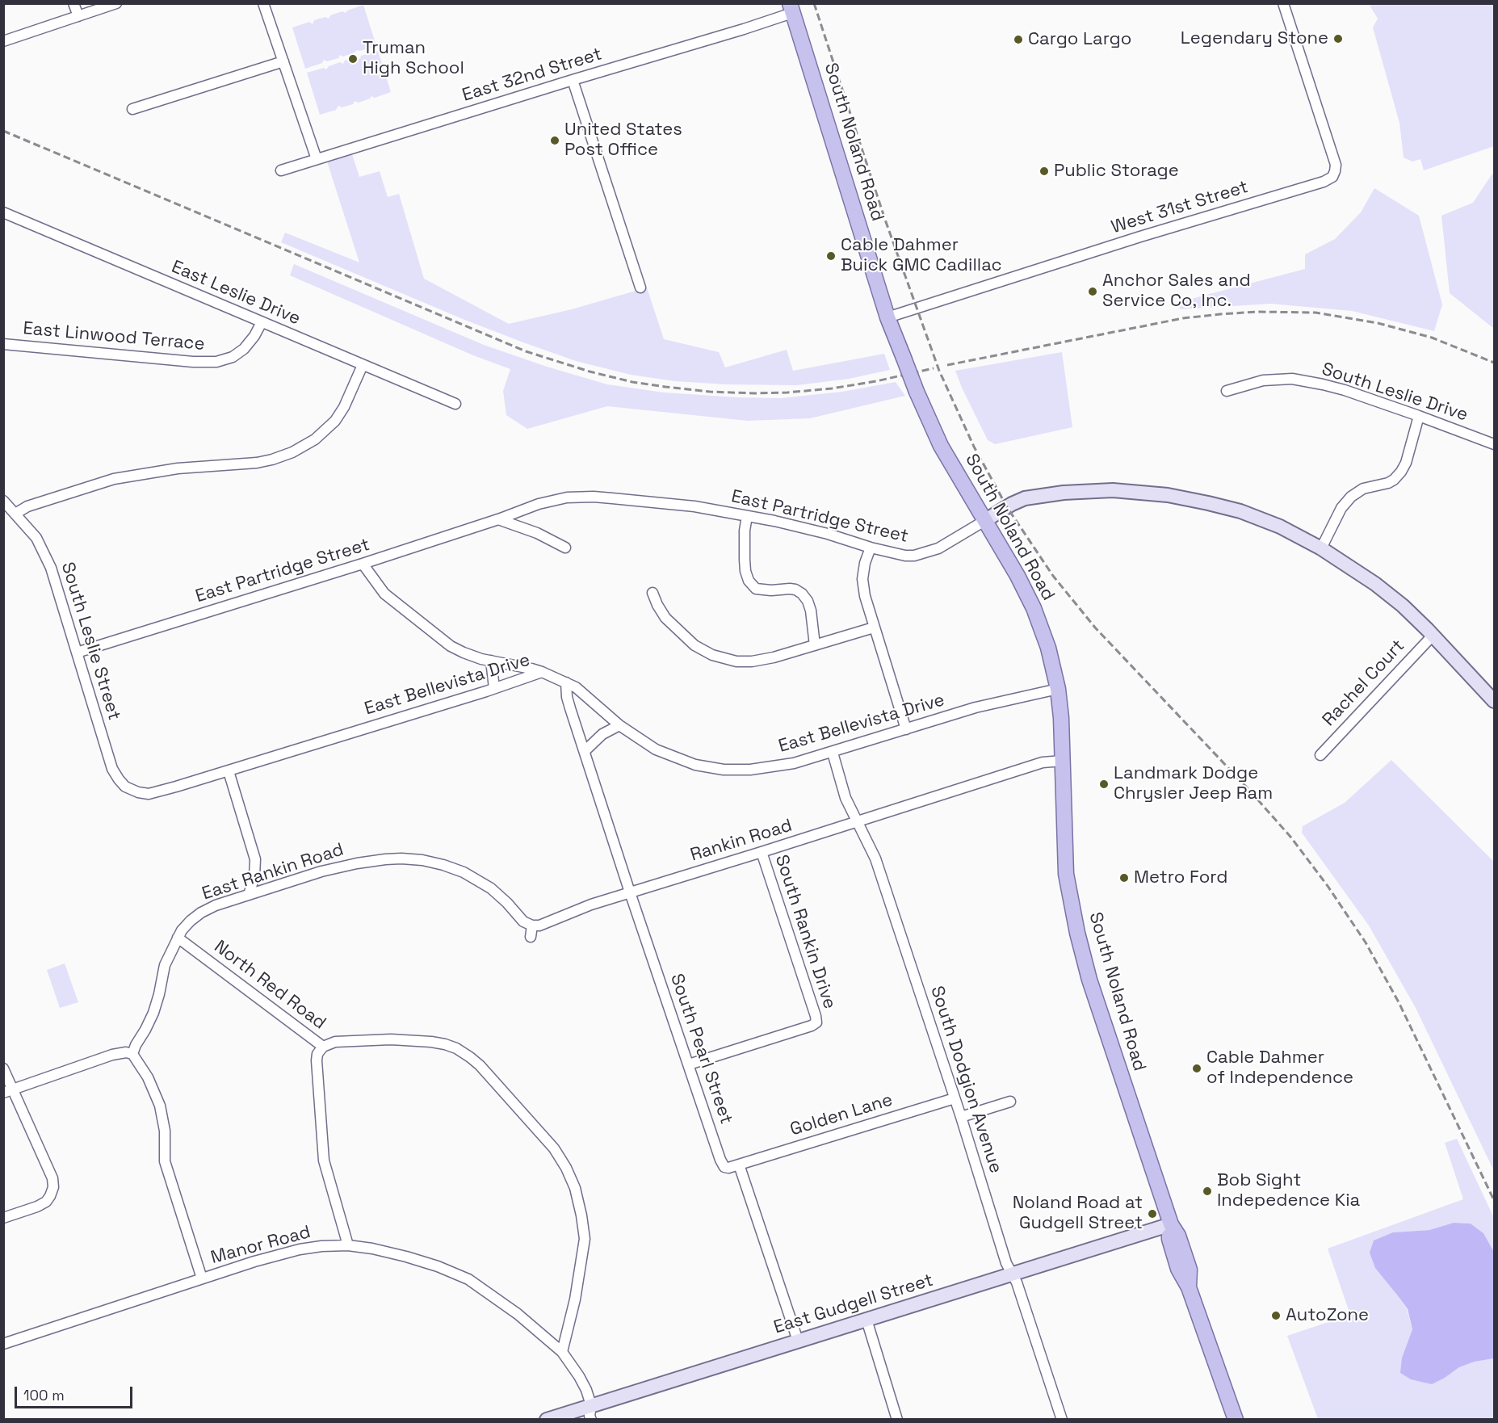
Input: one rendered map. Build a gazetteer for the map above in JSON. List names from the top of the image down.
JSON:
{
  "streets": {
    "main road": ["South Noland Road"],
    "street": [
      "East 32nd Street",
      "West 31st Street",
      "East Leslie Drive",
      "East Linwood Terrace",
      "South Leslie Drive",
      "East Partridge Street",
      "South Leslie Street",
      "Rachel Court",
      "East Bellevista Drive",
      "Rankin Road",
      "East Rankin Road",
      "South Rankin Drive",
      "North Red Road",
      "South Pearl Street",
      "South Dodgion Avenue",
      "Golden Lane",
      "Manor Road",
      "East Gudgell Street"
    ]
  },
  "crossings": [
    ["East 32nd Street", "South Noland Road"],
    ["South Noland Road", "West 31st Street"],
    ["South Noland Road", "East Partridge Street"],
    ["South Noland Road", "East Bellevista Drive"],
    ["South Noland Road", "Rankin Road"],
    ["South Noland Road", "East Gudgell Street"],
    ["East Leslie Drive", "East Linwood Terrace"],
    ["East Partridge Street", "South Leslie Street"],
    ["South Leslie Street", "East Bellevista Drive"],
    ["East Bellevista Drive", "South Pearl Street"],
    ["East Bellevista Drive", "South Dodgion Avenue"],
    ["Rankin Road", "East Rankin Road"],
    ["Rankin Road", "South Rankin Drive"],
    ["Rankin Road", "South Pearl Street"],
    ["Rankin Road", "South Dodgion Avenue"],
    ["East Rankin Road", "North Red Road"],
    ["South Rankin Drive", "South Pearl Street"],
    ["North Red Road", "Manor Road"],
    ["South Pearl Street", "Golden Lane"],
    ["South Dodgion Avenue", "Golden Lane"],
    ["South Dodgion Avenue", "East Gudgell Street"],
    ["Manor Road", "East Gudgell Street"]
  ],
  "places": [
    "Legendary Stone",
    "Cargo Largo",
    "Truman High School",
    "United States Post Office",
    "Public Storage",
    "Cable Dahmer Buick GMC Cadillac",
    "Anchor Sales and Service Co, Inc.",
    "Landmark Dodge Chrysler Jeep Ram",
    "Metro Ford",
    "Cable Dahmer of Independence",
    "Bob Sight Indepedence Kia",
    "Noland Road at Gudgell Street",
    "AutoZone"
  ],
  "scale_bar": "100 m"
}
